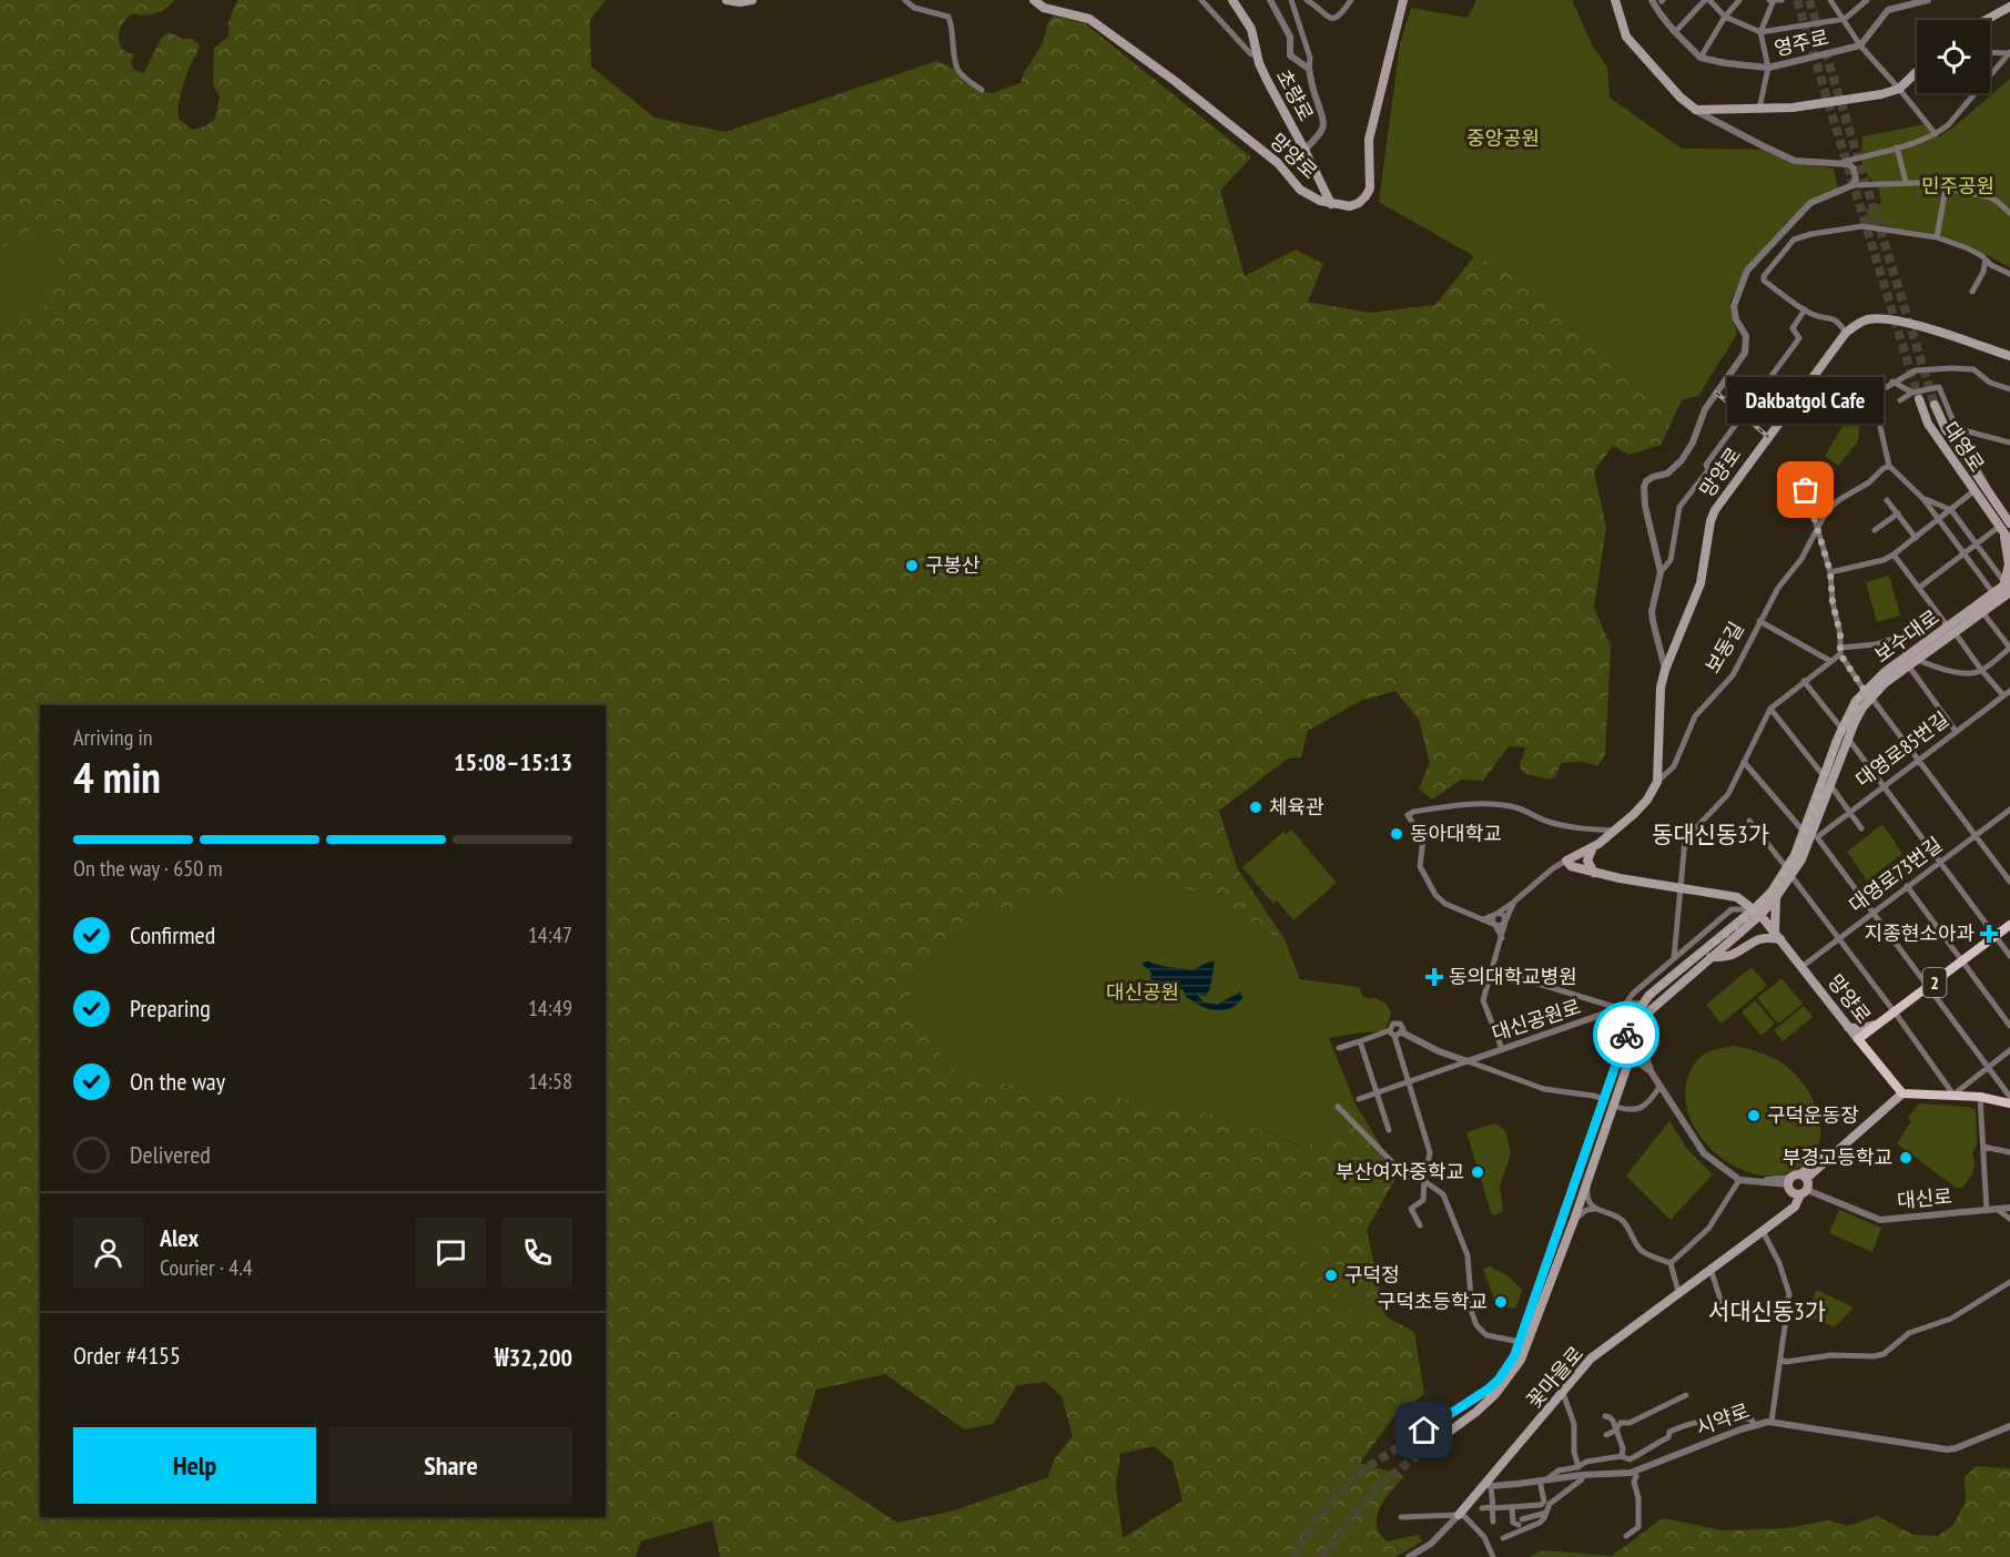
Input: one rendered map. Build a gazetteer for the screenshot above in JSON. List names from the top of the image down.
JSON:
{
  "streets": {
    "main road": [
      "초량로",
      "망양로",
      "대영로",
      "보수대로",
      "2",
      "꽃마을로"
    ],
    "street": [
      "영주로",
      "보동길",
      "대영로85번길",
      "대영로73번길",
      "대신공원로",
      "대신로",
      "시약로"
    ]
  },
  "crossings": [
    ["초량로", "망양로"],
    ["망양로", "보수대로"],
    ["망양로", "보동길"],
    ["망양로", "대영로73번길"],
    ["망양로", "2"],
    ["보수대로", "대영로85번길"],
    ["보수대로", "대신공원로"],
    ["대신로", "꽃마을로"],
    ["꽃마을로", "시약로"]
  ],
  "districts": ["동대신동3가", "서대신동3가"],
  "parks": ["중앙공원", "민주공원", "대신공원"],
  "places": {
    "other": [
      "Dakbatgol Cafe",
      "구봉산",
      "체육관",
      "동아대학교",
      "구덕운동장",
      "부경고등학교",
      "부산여자중학교",
      "구덕정",
      "구덕초등학교"
    ],
    "health": ["지종현소아과", "동의대학교병원"]
  },
  "page": {
    "bubble": "Dakbatgol Cafe",
    "heading": ["4 min", "Arriving in", "15:08–15:13"],
    "panel": [
      "Alex",
      "Courier · 4.4",
      "Order #4155",
      "₩32,200"
    ],
    "bar": "On the way · 650 m",
    "list": [
      ["Confirmed", "14:47"],
      ["Preparing", "14:49"],
      ["On the way", "14:58"],
      "Delivered"
    ],
    "buttons": ["Help", "Share"]
  }
}
